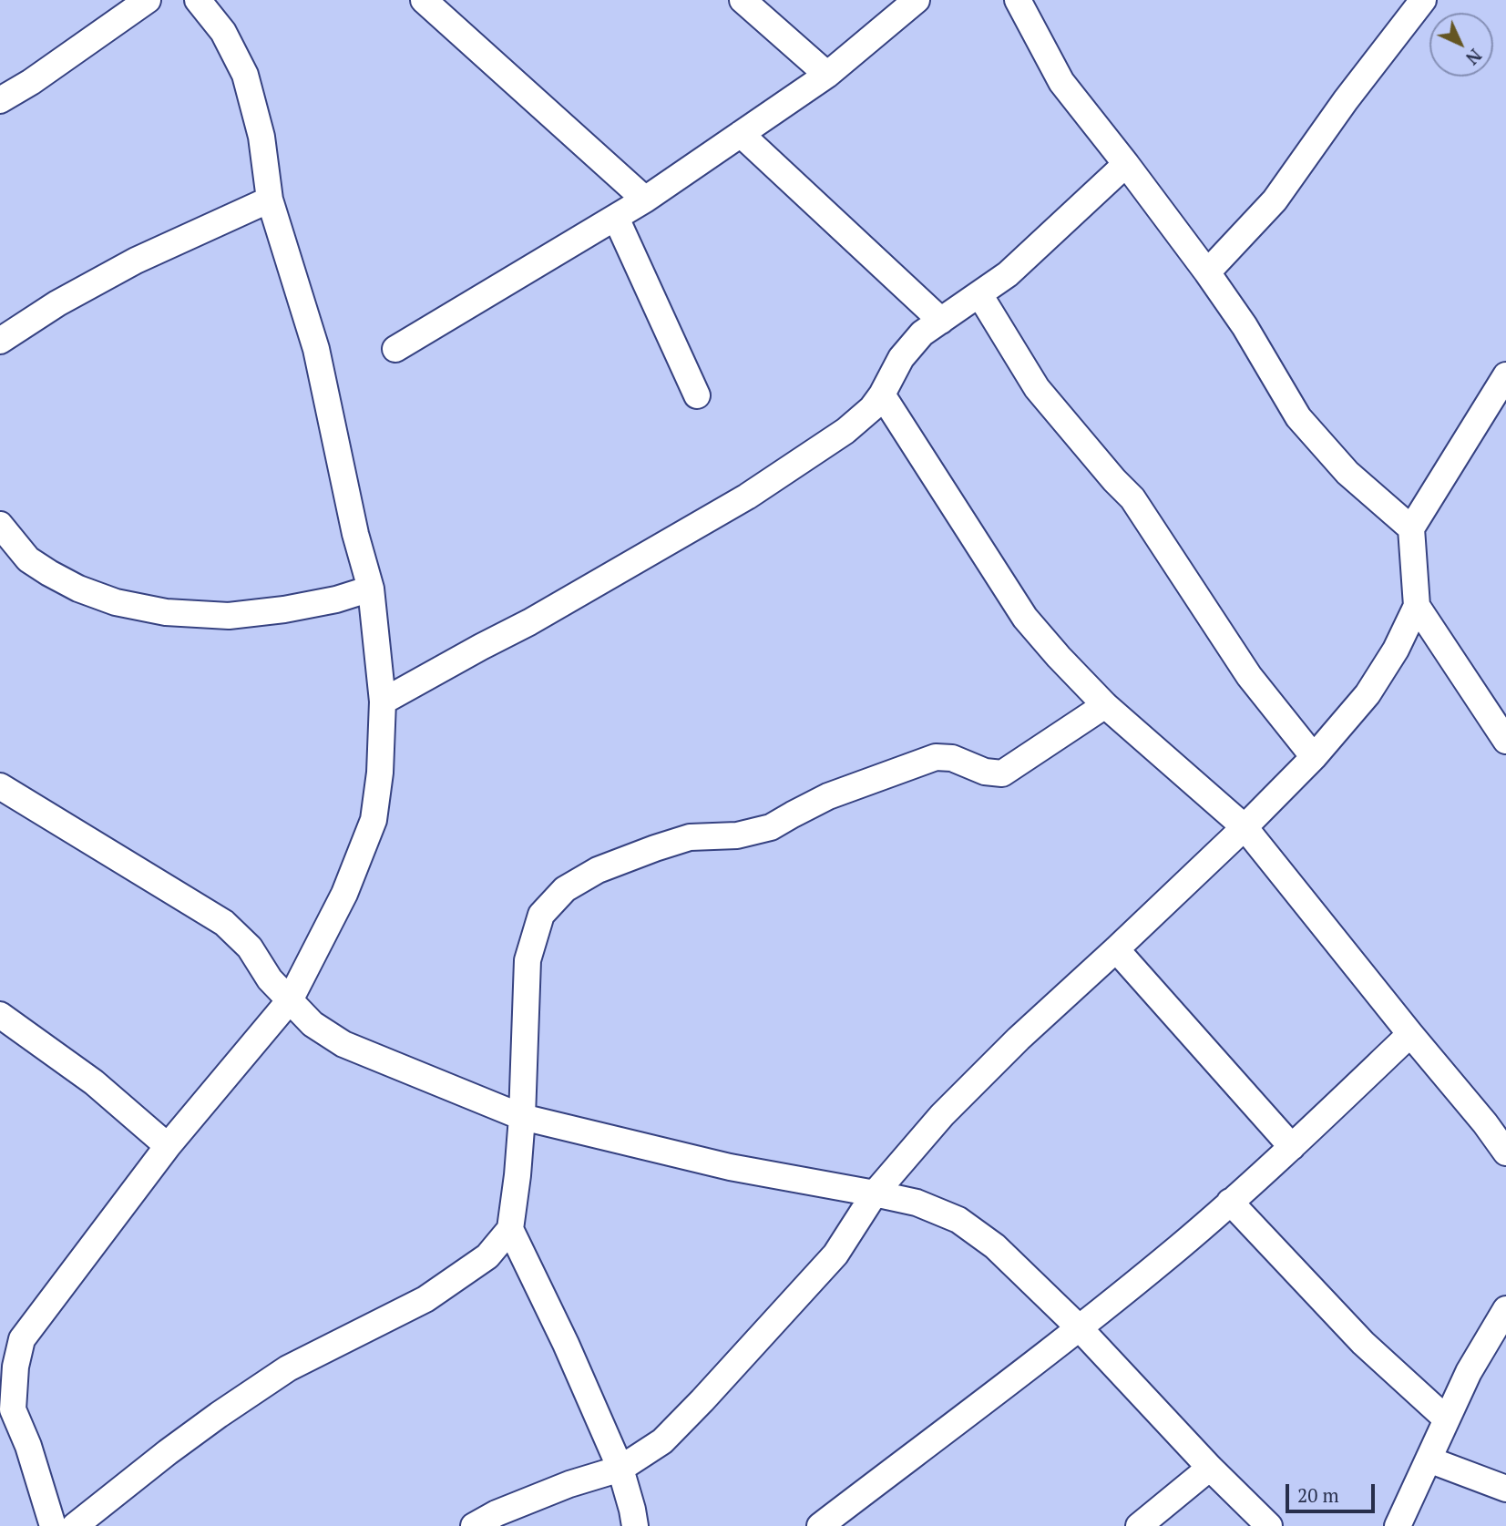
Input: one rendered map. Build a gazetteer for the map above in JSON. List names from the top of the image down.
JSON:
{
  "scale_bar": "20 m",
  "north": "bottom right"
}
